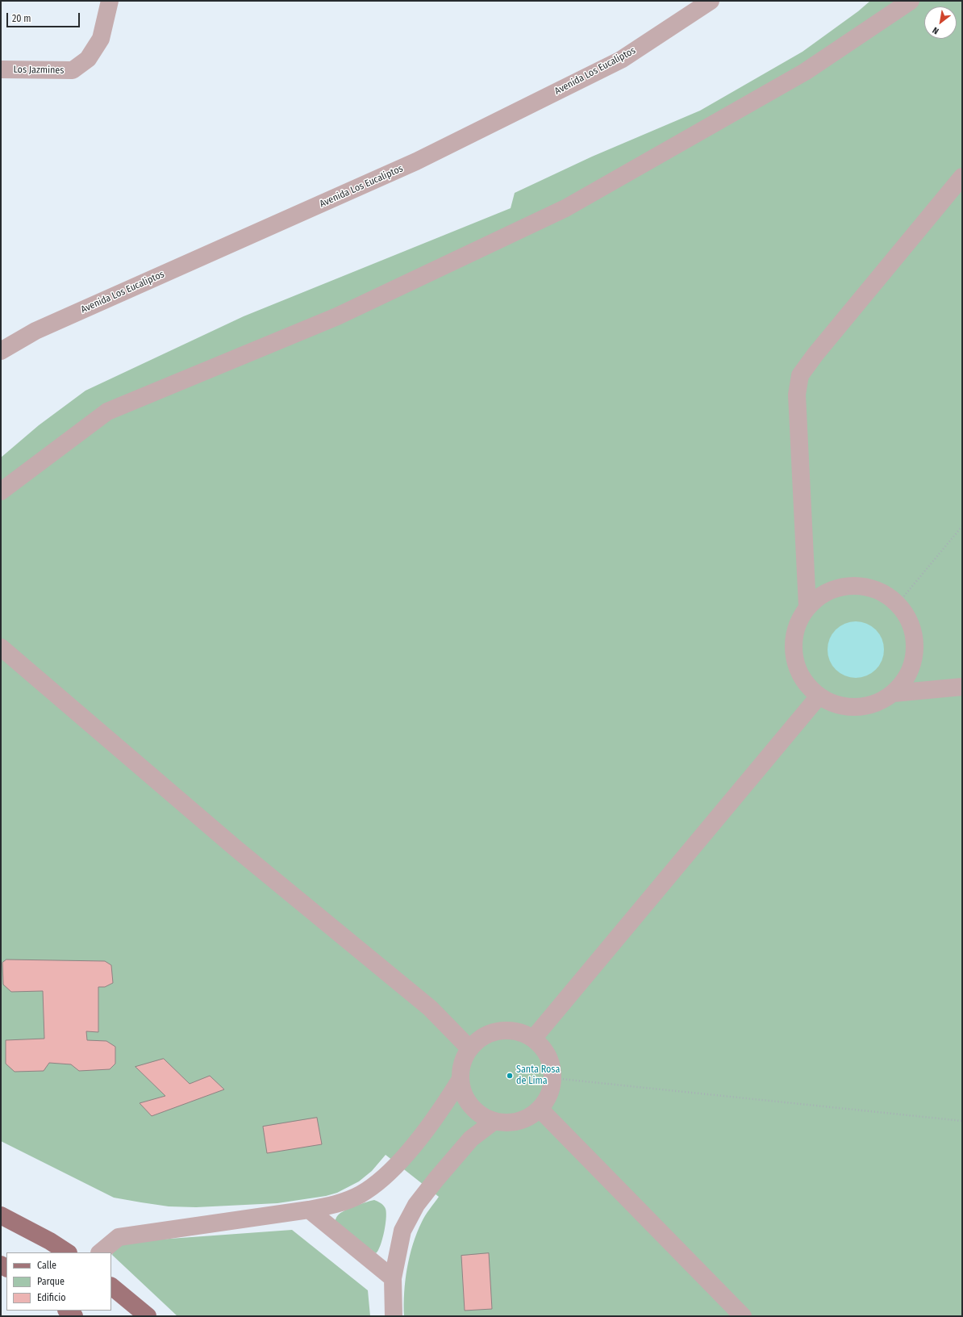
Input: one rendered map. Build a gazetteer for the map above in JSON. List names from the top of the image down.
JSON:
{
  "streets": {
    "street": ["Los Jazmines", "Avenida Los Eucaliptos"]
  },
  "places": ["Santa Rosa de Lima"],
  "legend": ["Calle", "Parque", "Edificio"],
  "scale_bar": "20 m",
  "north": "bottom left"
}
